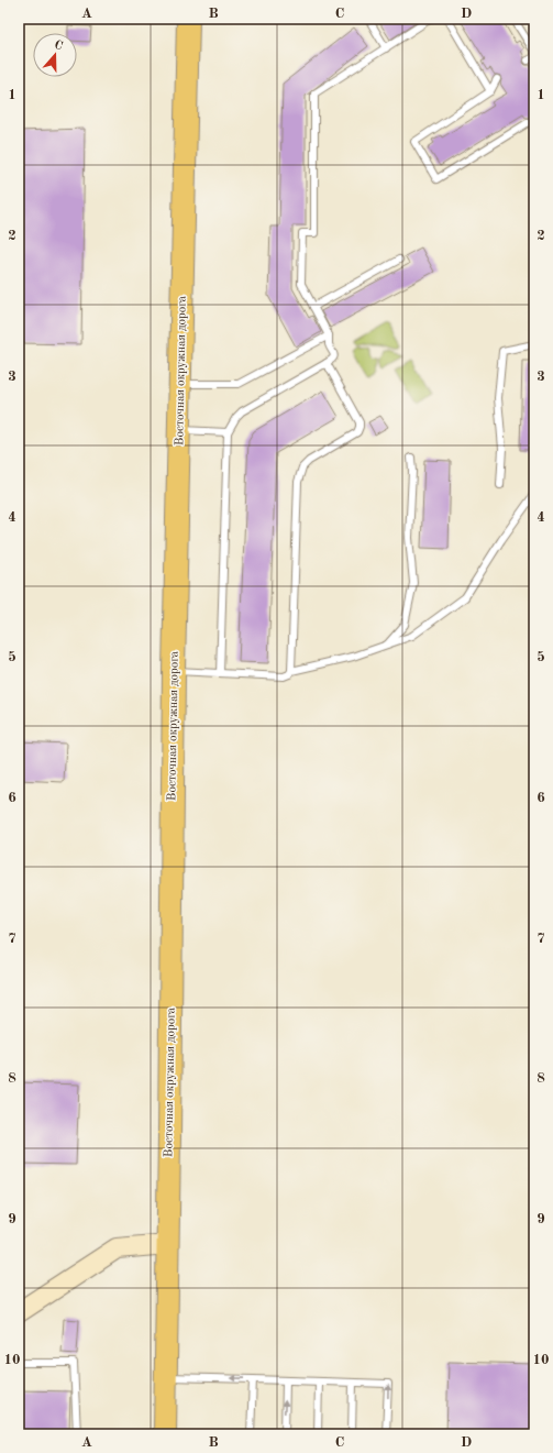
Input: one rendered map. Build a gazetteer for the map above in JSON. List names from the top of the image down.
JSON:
{
  "streets": {
    "main road": ["Восточная окружная дорога"]
  },
  "north": "top",
  "grid": {
    "columns": [
      "A",
      "B",
      "C",
      "D"
    ],
    "rows": [
      "1",
      "2",
      "3",
      "4",
      "5",
      "6",
      "7",
      "8",
      "9",
      "10"
    ]
  }
}
